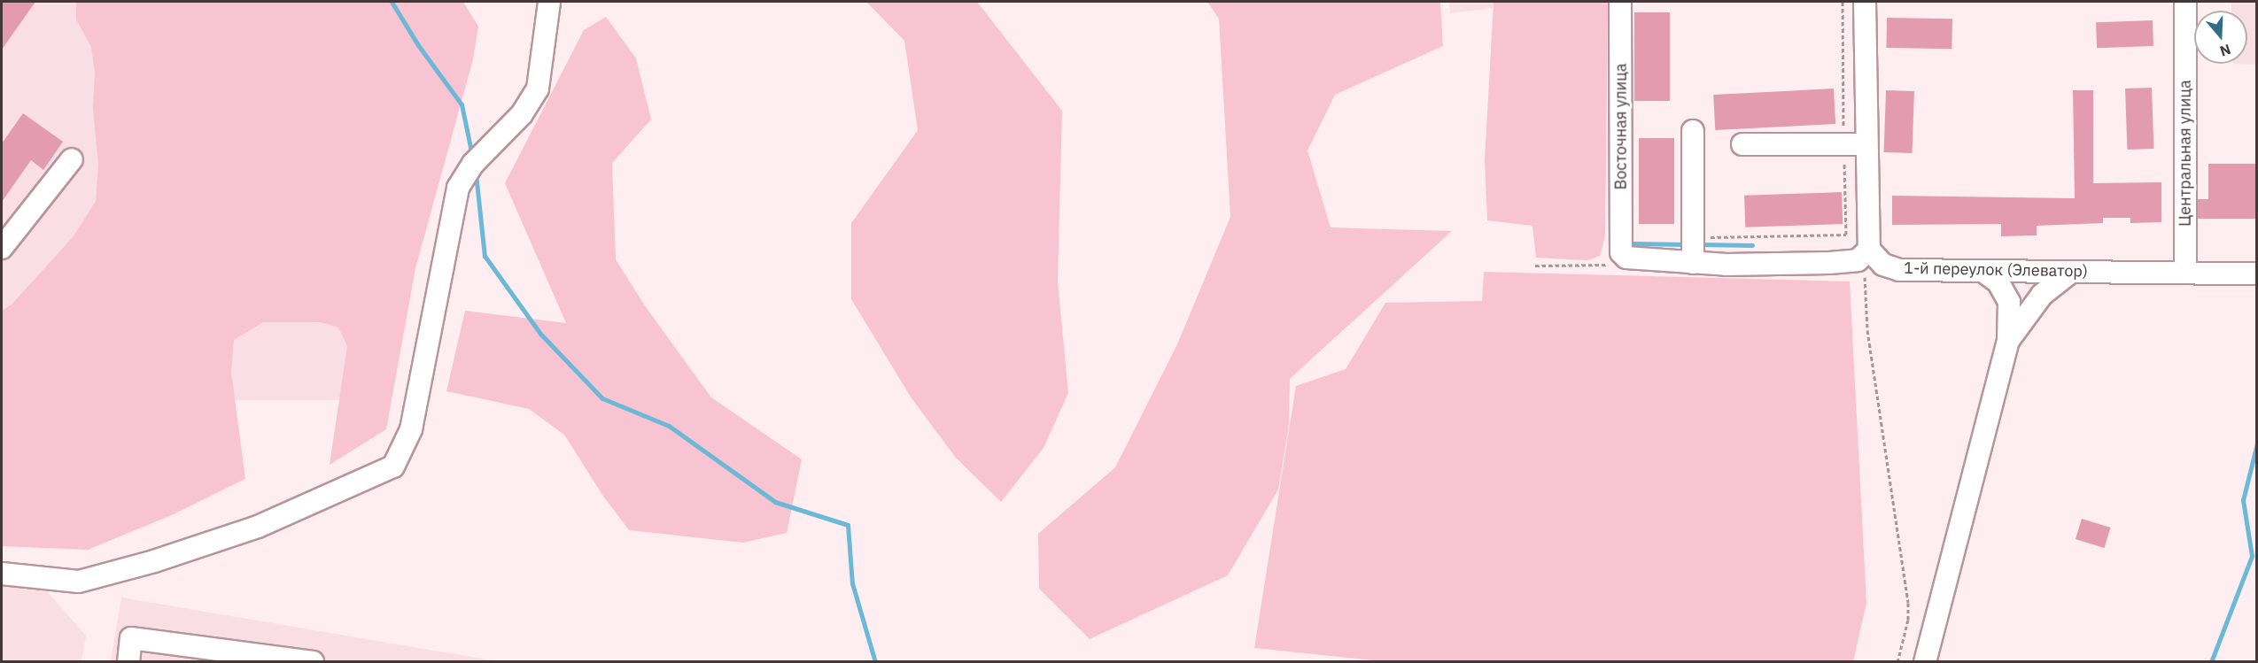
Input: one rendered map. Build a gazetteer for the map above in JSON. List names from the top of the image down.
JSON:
{
  "streets": {
    "street": ["Восточная улица", "Центральная улица", "1-й переулок (Элеватор)"]
  },
  "crossings": [
    ["Центральная улица", "1-й переулок (Элеватор)"]
  ],
  "north": "bottom"
}
